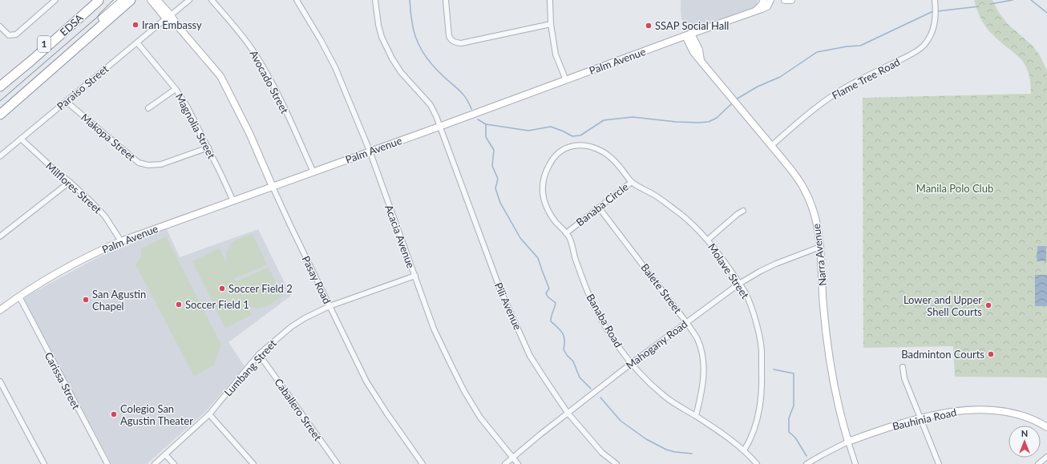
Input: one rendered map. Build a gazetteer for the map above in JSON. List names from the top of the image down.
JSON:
{
  "streets": {
    "highway": ["EDSA", "1"],
    "street": [
      "Palm Avenue",
      "Flame Tree Road",
      "Avocado Street",
      "Paraiso Street",
      "Magnolia Street",
      "Makopa Street",
      "Milflores Street",
      "Banaba Circle",
      "Acacia Avenue",
      "Narra Avenue",
      "Molave Street",
      "Pasay Road",
      "Balete Street",
      "Pili Avenue",
      "Banaba Road",
      "Mahogany Road",
      "Lumbang Street",
      "Carissa Street",
      "Caballero Street",
      "Bauhinia Road"
    ]
  },
  "crossings": [
    ["EDSA", "1"],
    ["Palm Avenue", "Avocado Street"],
    ["Palm Avenue", "Magnolia Street"],
    ["Palm Avenue", "Milflores Street"],
    ["Palm Avenue", "Acacia Avenue"],
    ["Palm Avenue", "Narra Avenue"],
    ["Palm Avenue", "Pasay Road"],
    ["Palm Avenue", "Pili Avenue"],
    ["Palm Avenue", "Carissa Street"],
    ["Flame Tree Road", "Narra Avenue"],
    ["Paraiso Street", "Magnolia Street"],
    ["Paraiso Street", "Makopa Street"],
    ["Paraiso Street", "Milflores Street"],
    ["Paraiso Street", "Pasay Road"],
    ["Magnolia Street", "Makopa Street"],
    ["Banaba Circle", "Molave Street"],
    ["Banaba Circle", "Balete Street"],
    ["Banaba Circle", "Banaba Road"],
    ["Acacia Avenue", "Mahogany Road"],
    ["Acacia Avenue", "Lumbang Street"],
    ["Narra Avenue", "Mahogany Road"],
    ["Narra Avenue", "Bauhinia Road"],
    ["Molave Street", "Balete Street"],
    ["Molave Street", "Banaba Road"],
    ["Molave Street", "Mahogany Road"],
    ["Pasay Road", "Lumbang Street"],
    ["Balete Street", "Banaba Road"],
    ["Balete Street", "Mahogany Road"],
    ["Pili Avenue", "Mahogany Road"],
    ["Banaba Road", "Mahogany Road"],
    ["Lumbang Street", "Caballero Street"]
  ],
  "parks": ["Manila Polo Club"],
  "places": [
    "Iran Embassy",
    "SSAP Social Hall",
    "Soccer Field 2",
    "San Agustin Chapel",
    "Soccer Field 1",
    "Lower and Upper Shell Courts",
    "Badminton Courts",
    "Colegio San Agustin Theater"
  ],
  "north": "top"
}
